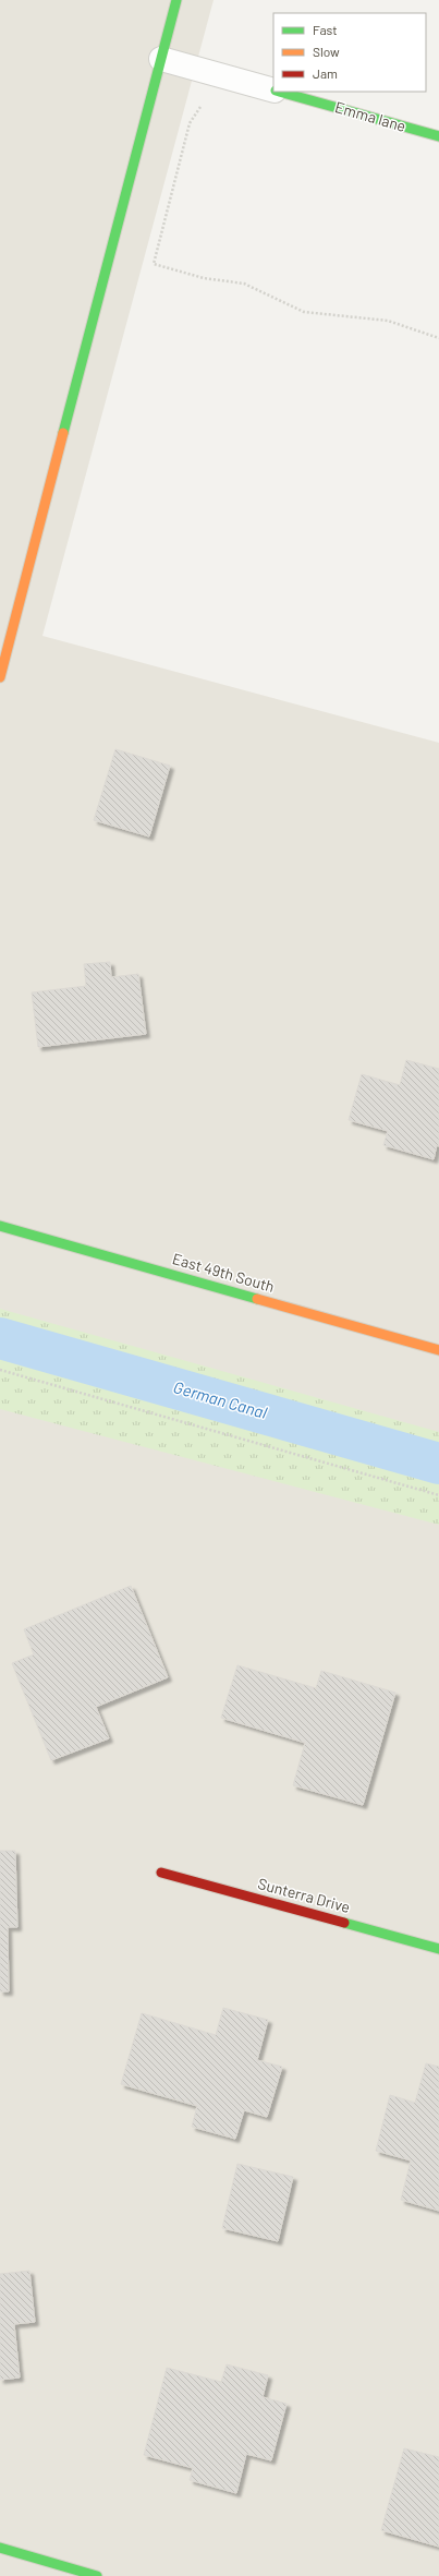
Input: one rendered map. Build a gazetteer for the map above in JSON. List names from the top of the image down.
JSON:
{
  "streets": {
    "street": ["Emma lane", "East 49th South", "Sunterra Drive"]
  },
  "water": ["German Canal"],
  "legend": ["Fast", "Slow", "Jam"]
}
